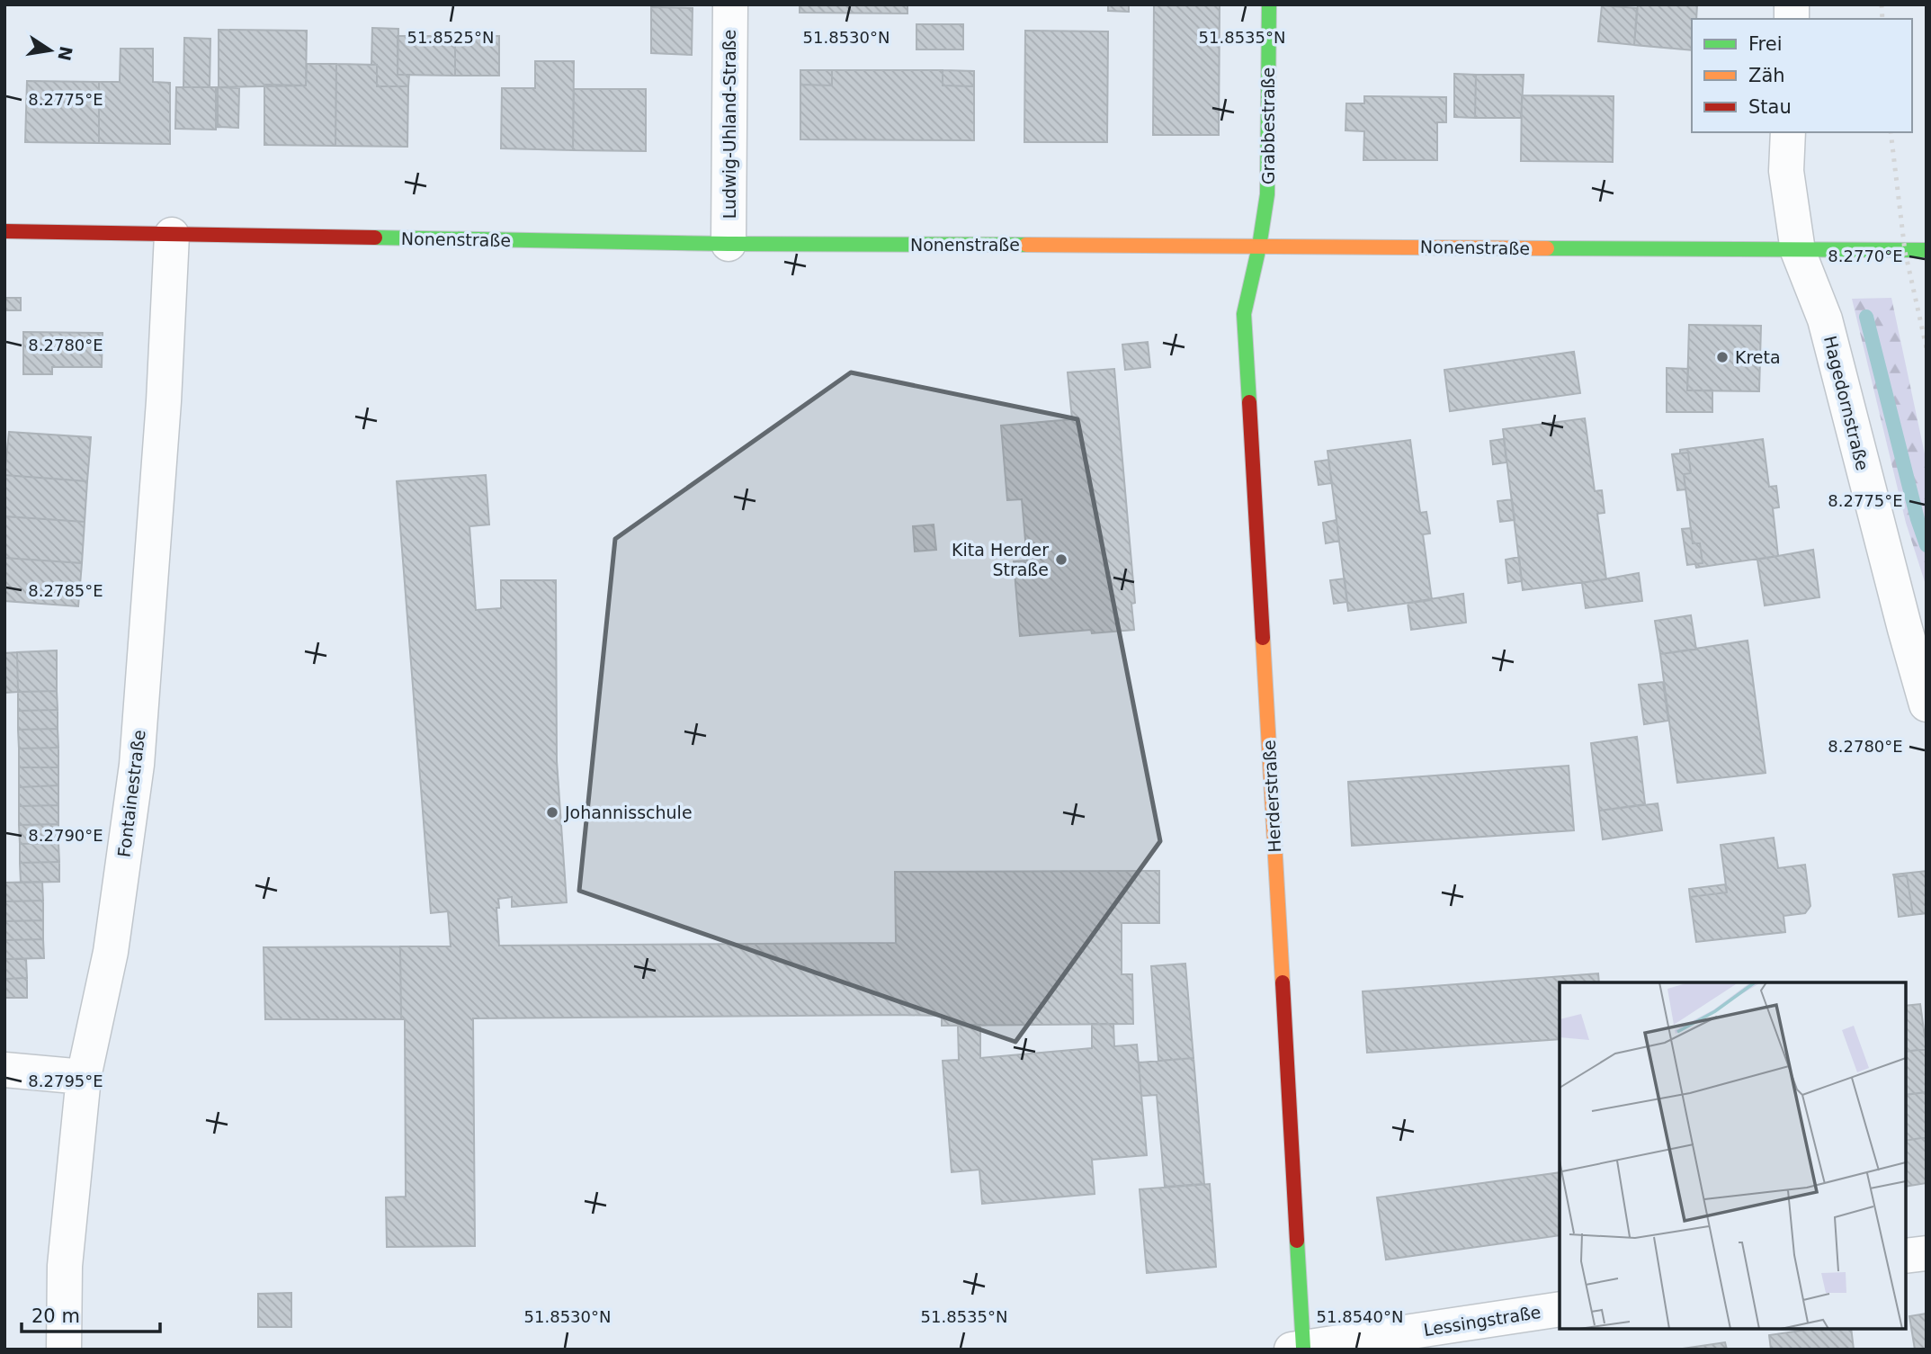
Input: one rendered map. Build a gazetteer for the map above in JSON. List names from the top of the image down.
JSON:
{
  "streets": {
    "street": [
      "Ludwig-Uhland-Straße",
      "Grabbestraße",
      "Nonenstraße",
      "Hagedornstraße",
      "Fontainestraße",
      "Herderstraße",
      "Lessingstraße"
    ]
  },
  "crossings": [
    ["Ludwig-Uhland-Straße", "Nonenstraße"],
    ["Grabbestraße", "Nonenstraße"],
    ["Grabbestraße", "Herderstraße"],
    ["Nonenstraße", "Hagedornstraße"],
    ["Nonenstraße", "Fontainestraße"],
    ["Nonenstraße", "Herderstraße"],
    ["Herderstraße", "Lessingstraße"]
  ],
  "places": ["Kreta", "Kita Herder Straße", "Johannisschule"],
  "legend": ["Frei", "Zäh", "Stau"],
  "scale_bar": "20 m",
  "north": "right",
  "coordinates": [
    "51.8525°N",
    "51.8530°N",
    "51.8535°N",
    "8.2775°E",
    "8.2770°E",
    "8.2780°E",
    "8.2785°E",
    "8.2790°E",
    "8.2795°E",
    "51.8540°N"
  ]
}
